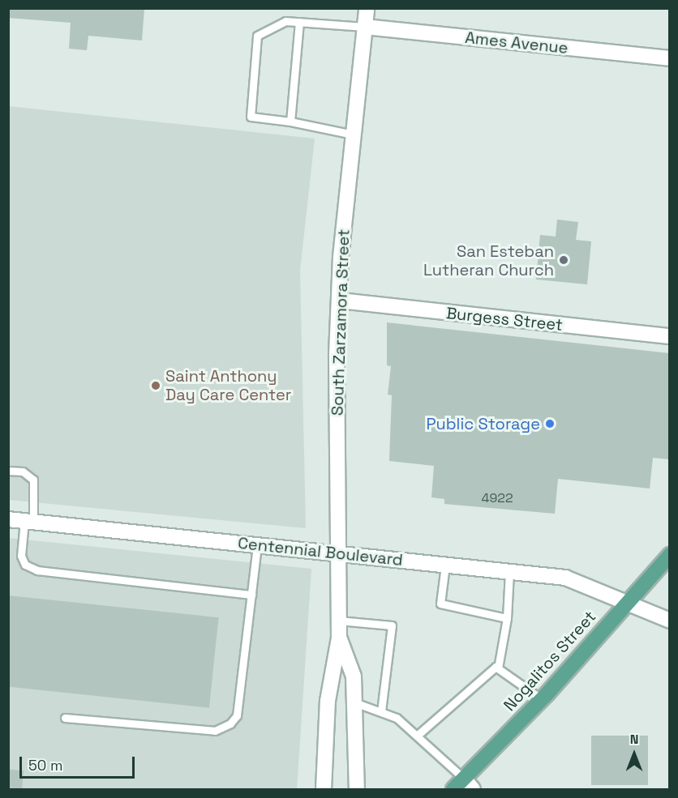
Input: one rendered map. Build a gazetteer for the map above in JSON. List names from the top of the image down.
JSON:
{
  "streets": {
    "main road": ["Nogalitos Street"],
    "street": [
      "Ames Avenue",
      "Burgess Street",
      "South Zarzamora Street",
      "Centennial Boulevard"
    ]
  },
  "crossings": [
    ["Ames Avenue", "South Zarzamora Street"],
    ["Burgess Street", "South Zarzamora Street"],
    ["South Zarzamora Street", "Centennial Boulevard"],
    ["Centennial Boulevard", "Nogalitos Street"]
  ],
  "places": ["San Esteban Lutheran Church", "Saint Anthony Day Care Center", "Public Storage"],
  "house_numbers": ["4922"],
  "scale_bar": "50 m",
  "north": "top"
}
